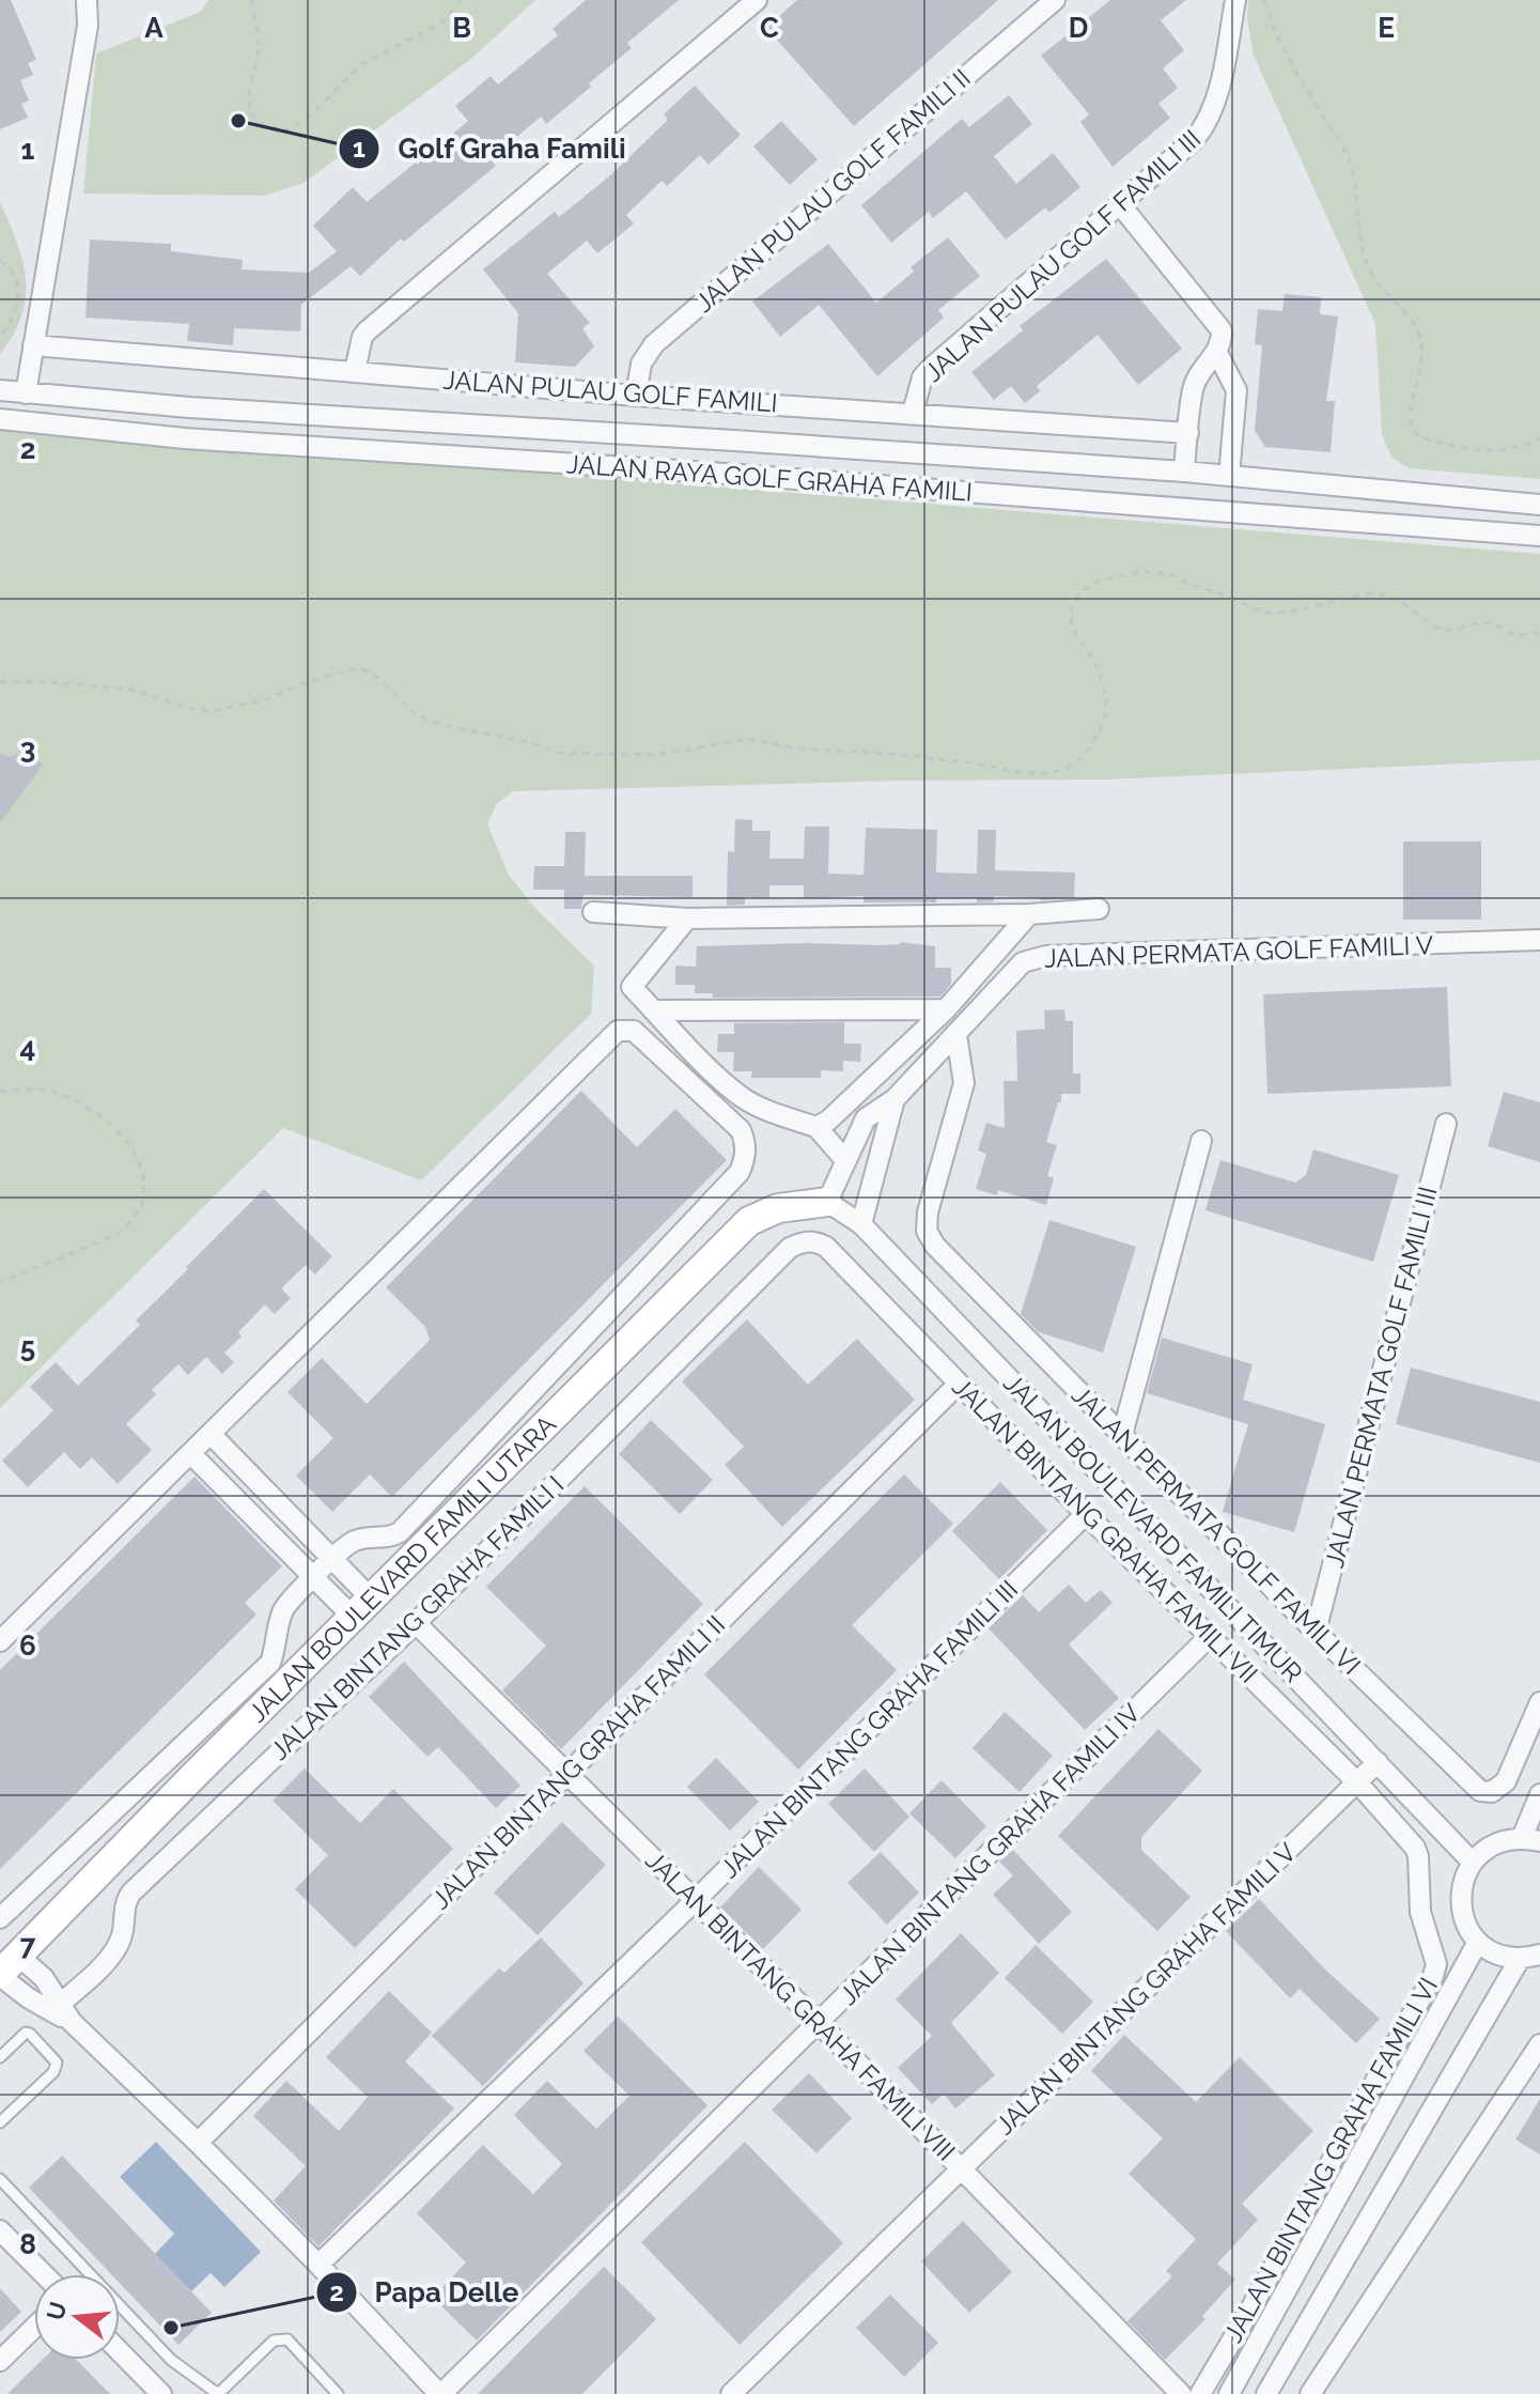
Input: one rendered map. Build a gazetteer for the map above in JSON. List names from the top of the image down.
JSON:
{
  "streets": {
    "street": [
      "JALAN PULAU GOLF FAMILI II",
      "JALAN PULAU GOLF FAMILI III",
      "JALAN PULAU GOLF FAMILI",
      "JALAN RAYA GOLF GRAHA FAMILI",
      "JALAN PERMATA GOLF FAMILI V",
      "JALAN PERMATA GOLF FAMILI III",
      "JALAN BOULEVARD FAMILI TIMUR",
      "JALAN BINTANG GRAHA FAMILI VII",
      "JALAN PERMATA GOLF FAMILI VI",
      "JALAN BOULEVARD FAMILI UTARA",
      "JALAN BINTANG GRAHA FAMILI I",
      "JALAN BINTANG GRAHA FAMILI III",
      "JALAN BINTANG GRAHA FAMILI II",
      "JALAN BINTANG GRAHA FAMILI IV",
      "JALAN BINTANG GRAHA FAMILI V",
      "JALAN BINTANG GRAHA FAMILI VIII",
      "JALAN BINTANG GRAHA FAMILI VI"
    ]
  },
  "crossings": [
    ["JALAN PULAU GOLF FAMILI II", "JALAN PULAU GOLF FAMILI"],
    ["JALAN PULAU GOLF FAMILI III", "JALAN PULAU GOLF FAMILI"],
    ["JALAN PERMATA GOLF FAMILI V", "JALAN BOULEVARD FAMILI TIMUR"],
    ["JALAN PERMATA GOLF FAMILI V", "JALAN PERMATA GOLF FAMILI VI"],
    ["JALAN PERMATA GOLF FAMILI V", "JALAN BOULEVARD FAMILI UTARA"],
    ["JALAN PERMATA GOLF FAMILI III", "JALAN PERMATA GOLF FAMILI VI"],
    ["JALAN BOULEVARD FAMILI TIMUR", "JALAN BOULEVARD FAMILI UTARA"],
    ["JALAN BOULEVARD FAMILI TIMUR", "JALAN BINTANG GRAHA FAMILI V"],
    ["JALAN BINTANG GRAHA FAMILI VII", "JALAN BINTANG GRAHA FAMILI I"],
    ["JALAN BINTANG GRAHA FAMILI VII", "JALAN BINTANG GRAHA FAMILI III"],
    ["JALAN BINTANG GRAHA FAMILI VII", "JALAN BINTANG GRAHA FAMILI II"],
    ["JALAN BINTANG GRAHA FAMILI VII", "JALAN BINTANG GRAHA FAMILI IV"],
    ["JALAN BINTANG GRAHA FAMILI VII", "JALAN BINTANG GRAHA FAMILI V"],
    ["JALAN BINTANG GRAHA FAMILI VII", "JALAN BINTANG GRAHA FAMILI VI"],
    ["JALAN BINTANG GRAHA FAMILI I", "JALAN BINTANG GRAHA FAMILI VIII"],
    ["JALAN BINTANG GRAHA FAMILI III", "JALAN BINTANG GRAHA FAMILI VIII"],
    ["JALAN BINTANG GRAHA FAMILI II", "JALAN BINTANG GRAHA FAMILI VIII"],
    ["JALAN BINTANG GRAHA FAMILI IV", "JALAN BINTANG GRAHA FAMILI VIII"],
    ["JALAN BINTANG GRAHA FAMILI V", "JALAN BINTANG GRAHA FAMILI VIII"]
  ],
  "places": ["Golf Graha Famili", "Papa Delle"],
  "north": "left",
  "grid": {
    "columns": [
      "A",
      "B",
      "C",
      "D",
      "E"
    ],
    "rows": [
      "1",
      "2",
      "3",
      "4",
      "5",
      "6",
      "7",
      "8"
    ]
  }
}
